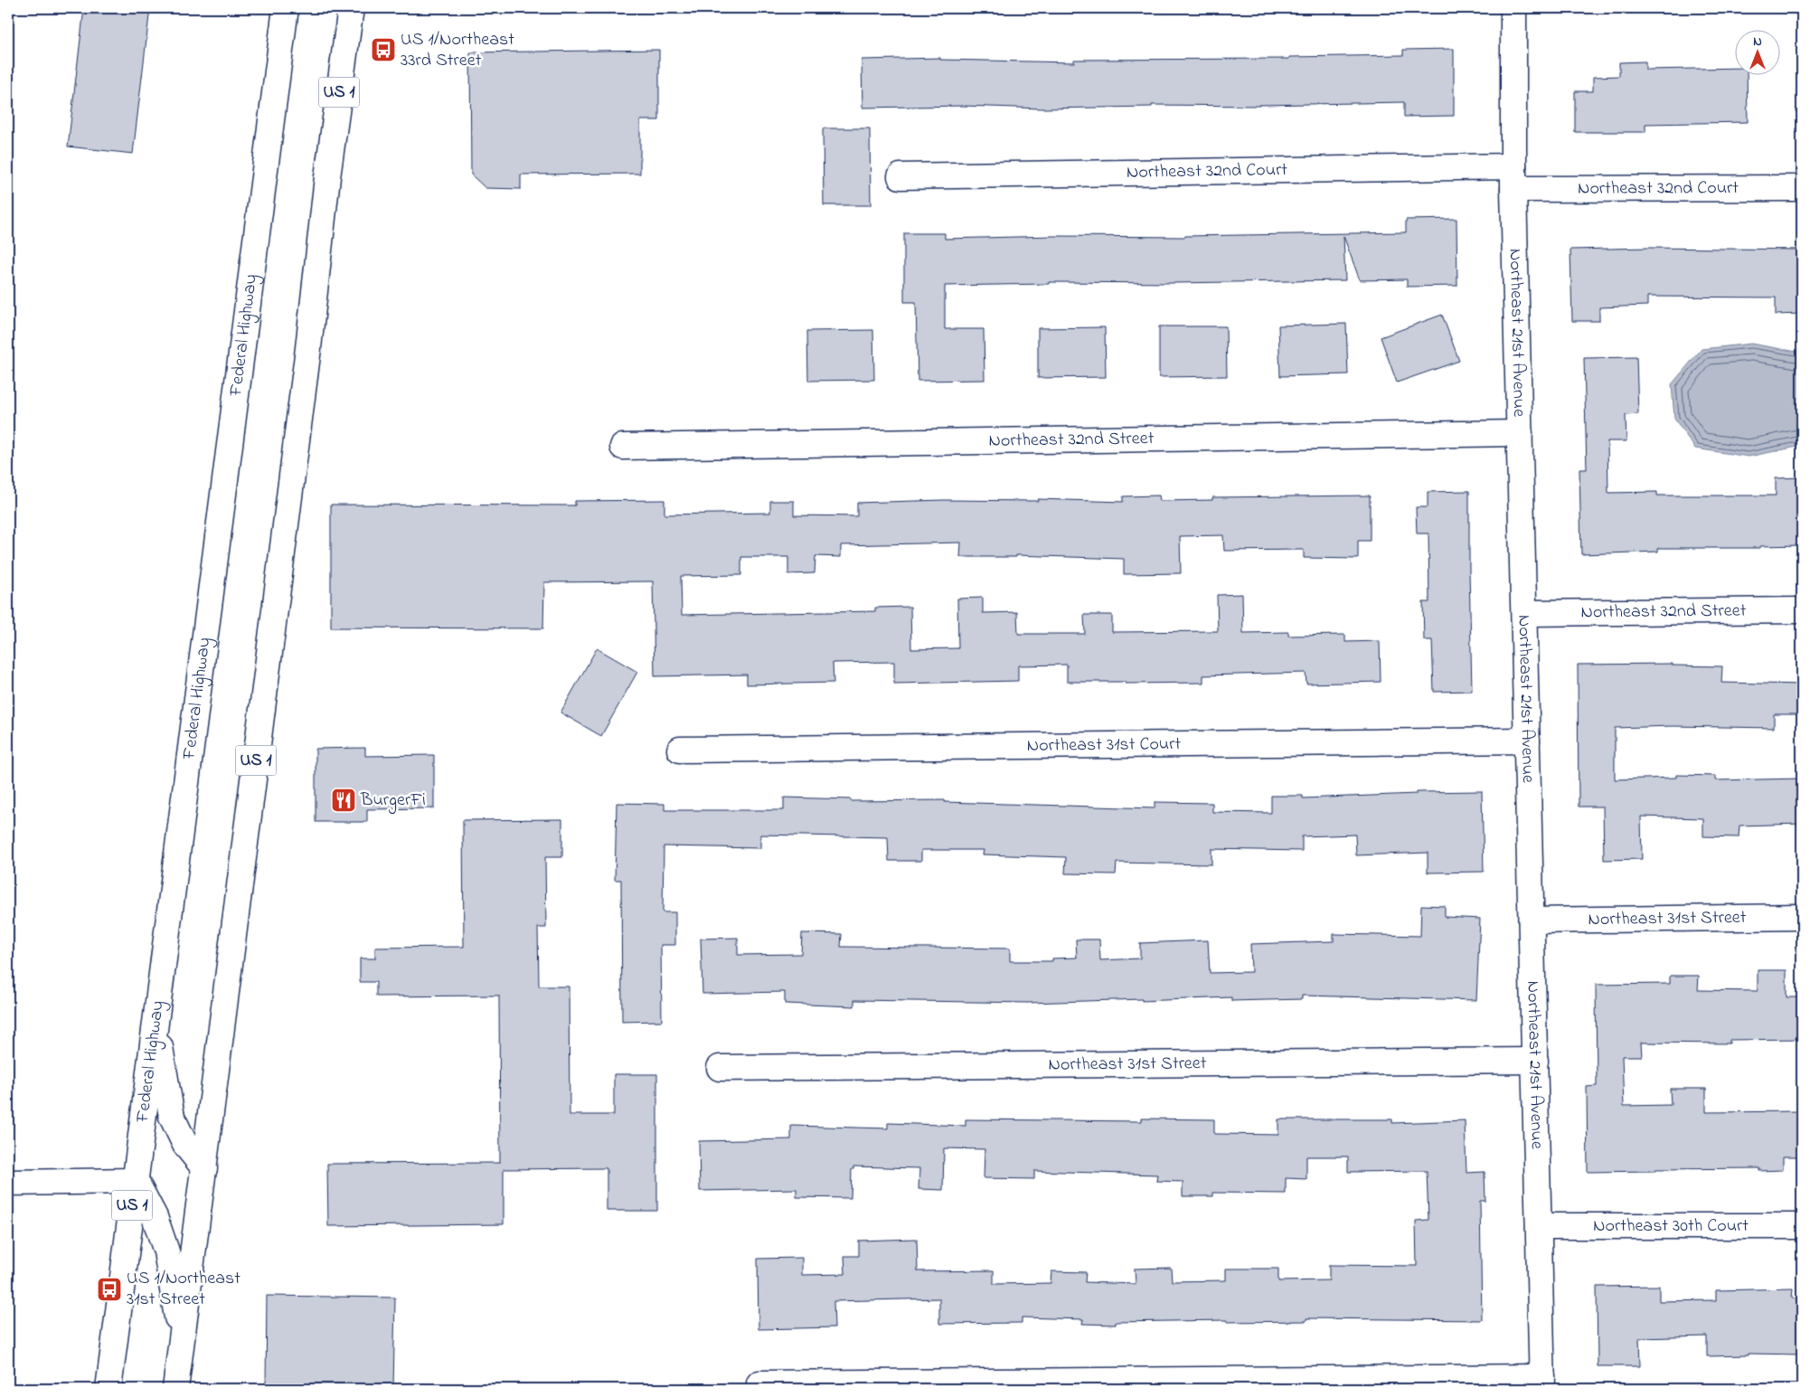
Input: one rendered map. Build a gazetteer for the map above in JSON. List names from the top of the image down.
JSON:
{
  "streets": {
    "street": [
      "US 1",
      "Northeast 32nd Court",
      "Northeast 21st Avenue",
      "Federal Highway",
      "Northeast 32nd Street",
      "Northeast 31st Court",
      "Northeast 31st Street",
      "Northeast 30th Court"
    ]
  },
  "crossings": [
    ["Northeast 32nd Court", "Northeast 21st Avenue"],
    ["Northeast 21st Avenue", "Northeast 32nd Street"],
    ["Northeast 21st Avenue", "Northeast 31st Court"],
    ["Northeast 21st Avenue", "Northeast 31st Street"],
    ["Northeast 21st Avenue", "Northeast 30th Court"]
  ],
  "places": {
    "bus stop": ["US 1/Northeast 33rd Street", "US 1/Northeast 31st Street"],
    "restaurant": ["BurgerFi"]
  },
  "north": "top"
}
